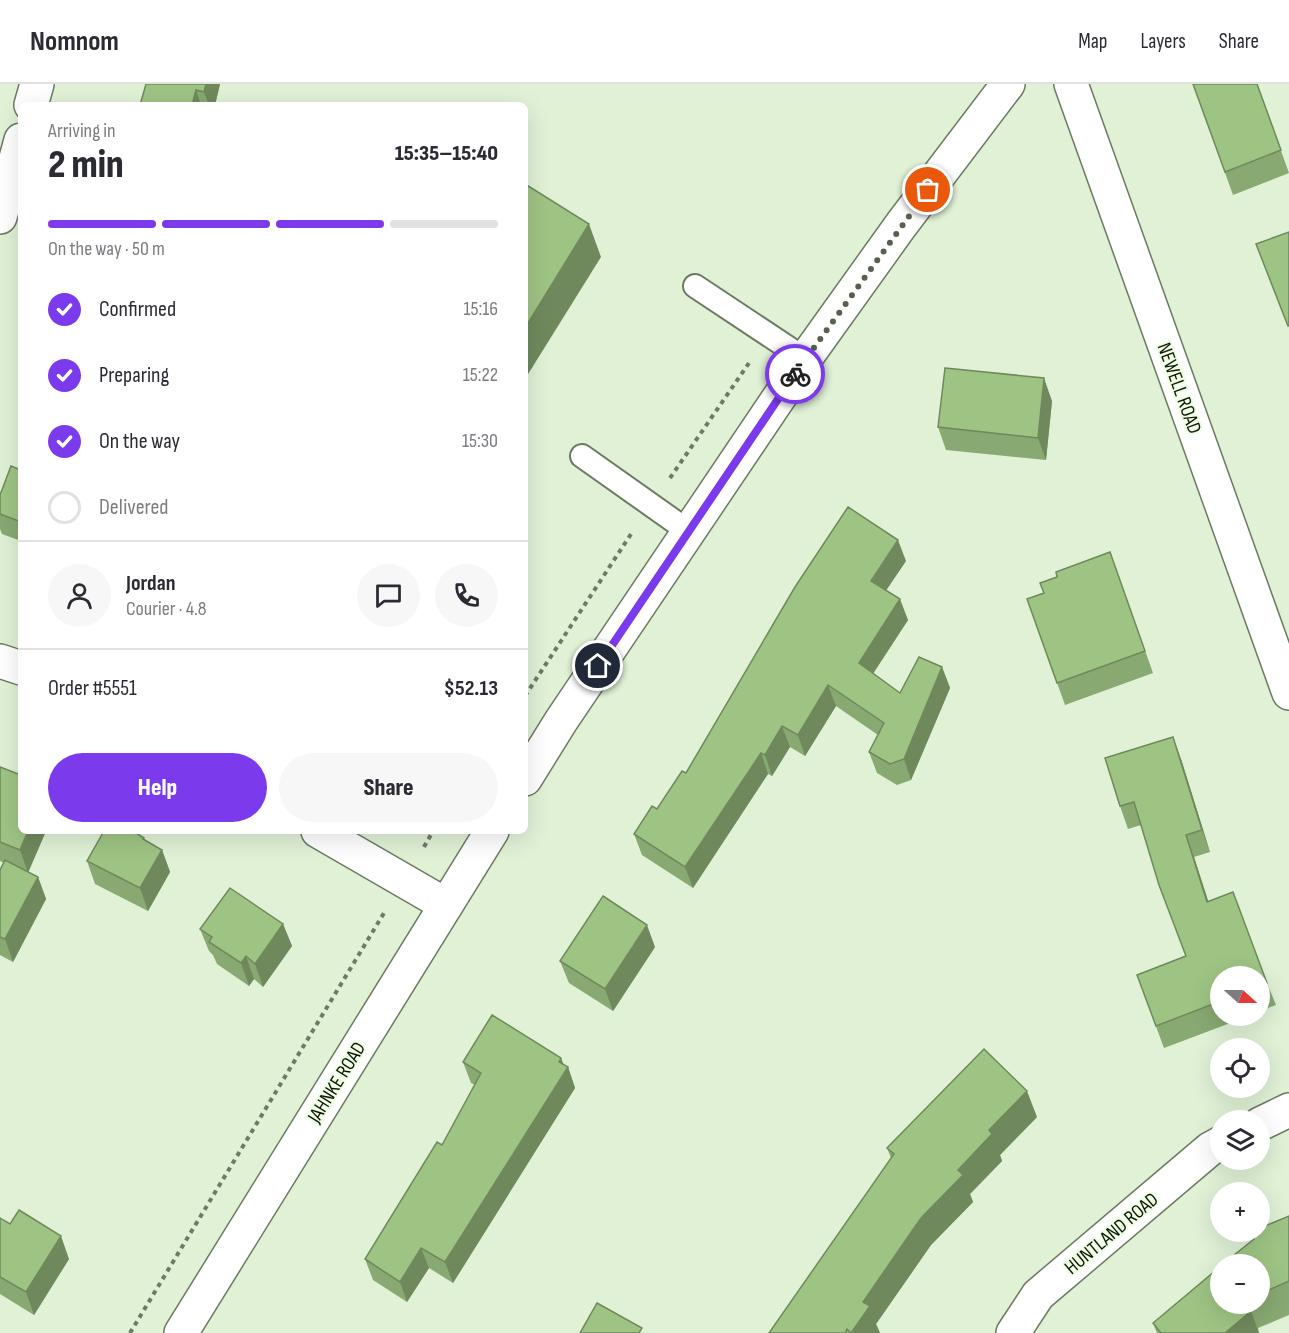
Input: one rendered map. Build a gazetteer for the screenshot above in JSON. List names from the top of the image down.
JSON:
{
  "streets": {
    "main road": ["NEWELL ROAD", "JAHNKE ROAD", "HUNTLAND ROAD"]
  },
  "north": "right",
  "page": {
    "header": "Nomnom",
    "nav": ["Map", "Layers", "Share"],
    "heading": ["2 min", "Arriving in", "15:35–15:40"],
    "panel": [
      "Jordan",
      "Courier · 4.8",
      "Order #5551",
      "$52.13"
    ],
    "bar": "On the way · 50 m",
    "list": [
      ["Confirmed", "15:16"],
      ["Preparing", "15:22"],
      ["On the way", "15:30"],
      "Delivered"
    ],
    "buttons": ["Help", "Share"],
    "map_buttons": ["+", "−"]
  }
}
